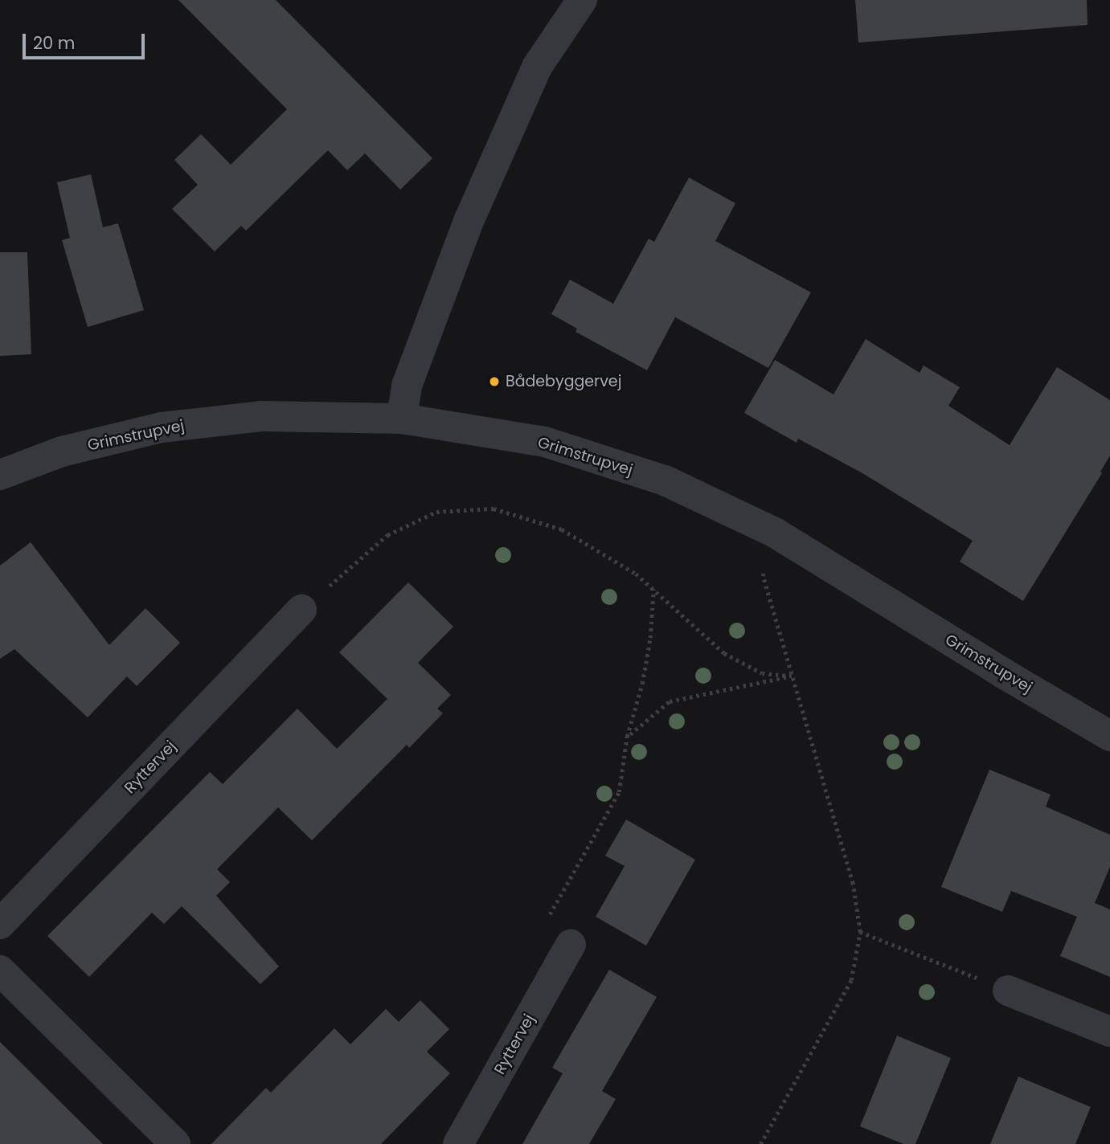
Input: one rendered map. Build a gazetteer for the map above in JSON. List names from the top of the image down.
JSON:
{
  "streets": {
    "street": ["Grimstrupvej", "Ryttervej"]
  },
  "places": ["Bådebyggervej"],
  "scale_bar": "20 m"
}
